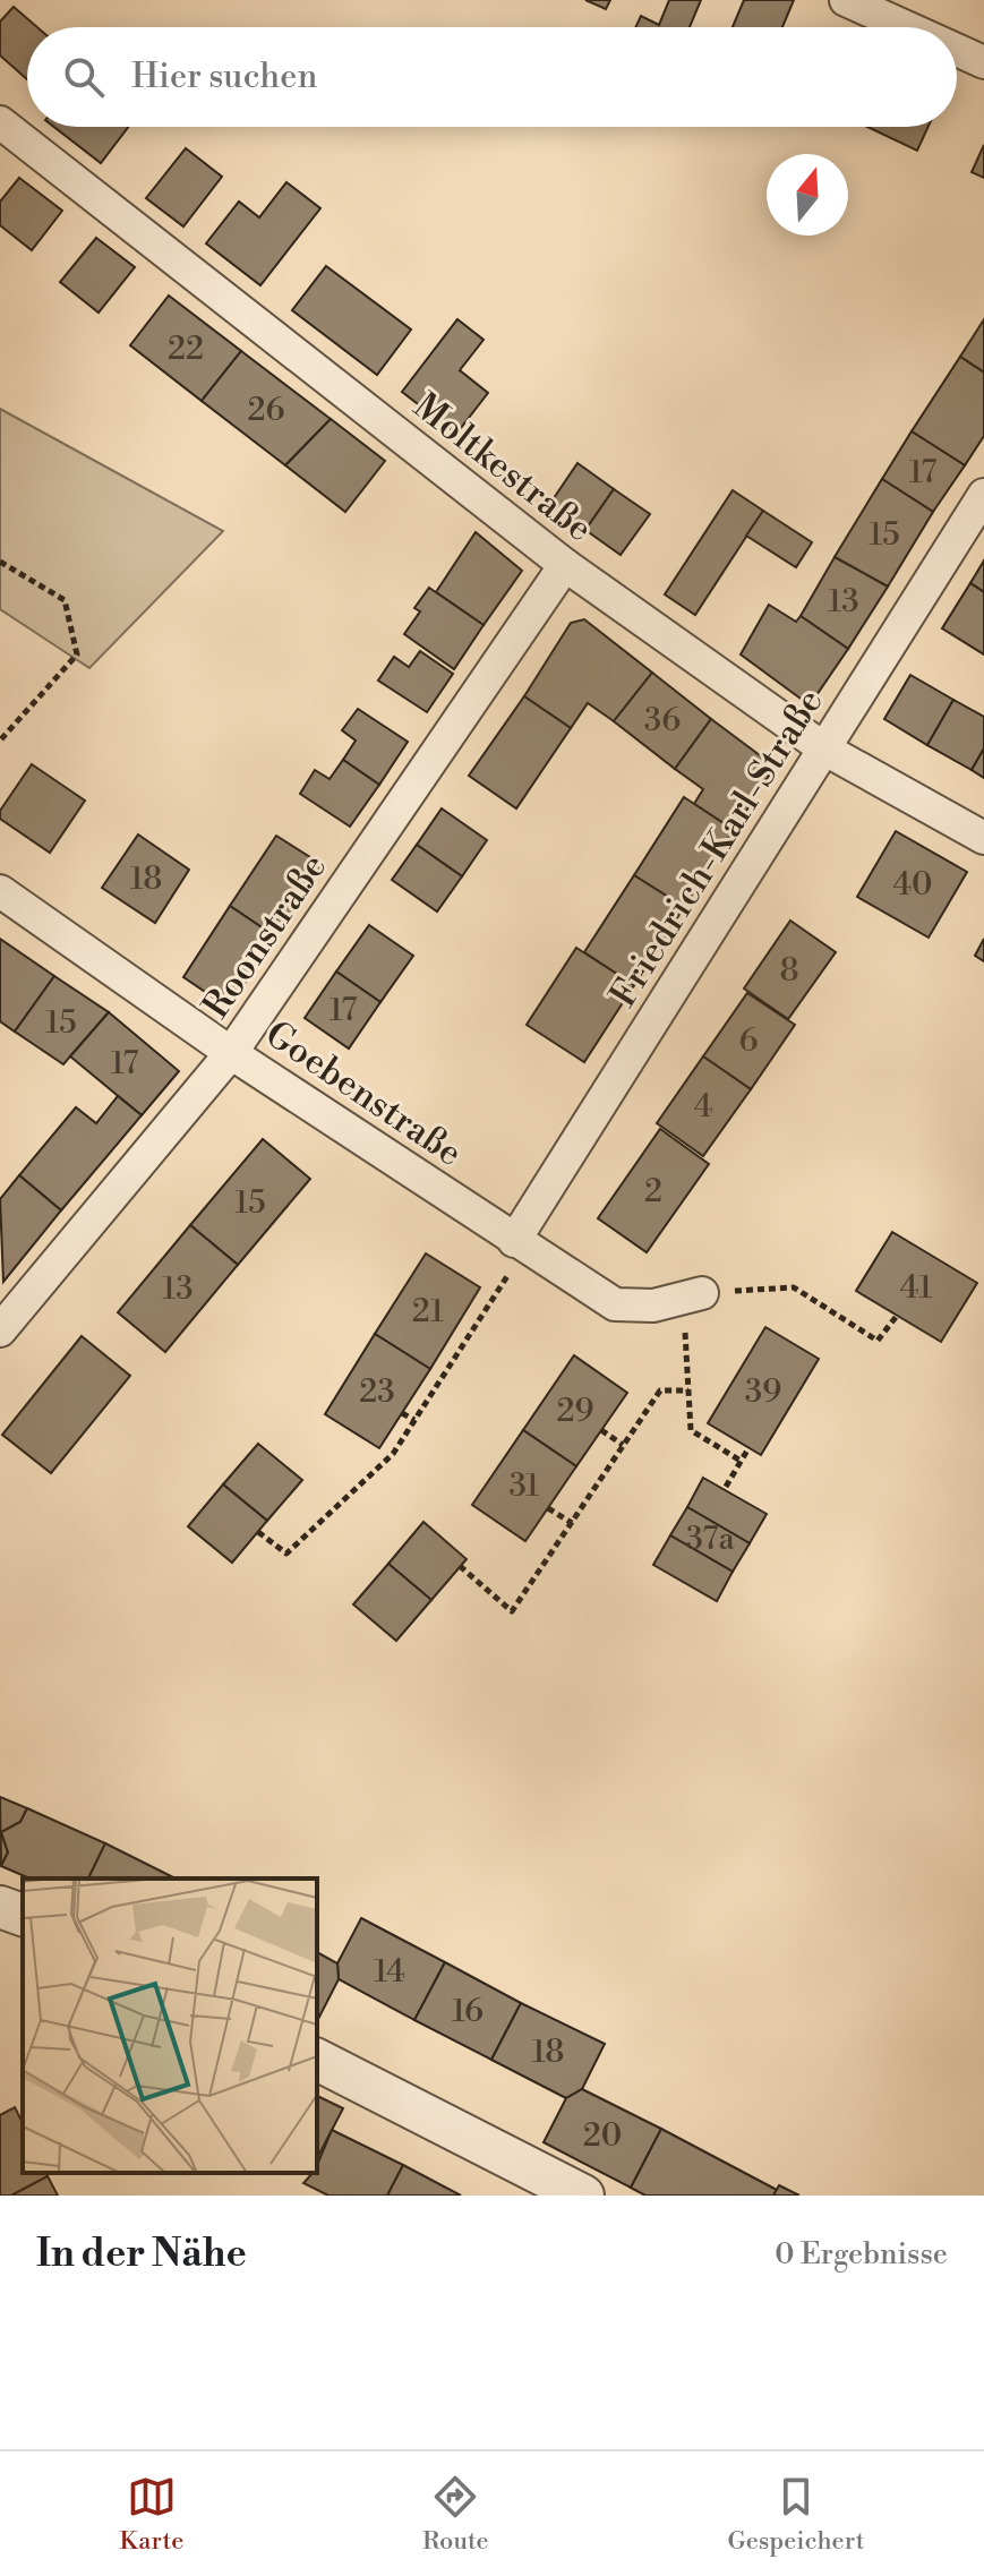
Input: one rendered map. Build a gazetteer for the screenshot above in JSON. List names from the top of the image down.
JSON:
{
  "streets": {
    "street": [
      "Moltkestraße",
      "Friedrich-Karl-Straße",
      "Roonstraße",
      "Goebenstraße"
    ]
  },
  "crossings": [
    ["Moltkestraße", "Friedrich-Karl-Straße"],
    ["Moltkestraße", "Roonstraße"],
    ["Friedrich-Karl-Straße", "Goebenstraße"],
    ["Roonstraße", "Goebenstraße"]
  ],
  "house_numbers": [
    "22",
    "26",
    "17",
    "15",
    "13",
    "36",
    "18",
    "40",
    "8",
    "17",
    "15",
    "6",
    "17",
    "4",
    "2",
    "15",
    "41",
    "13",
    "21",
    "23",
    "39",
    "29",
    "31",
    "37a",
    "14",
    "16",
    "18",
    "20"
  ],
  "north": "top",
  "page": {
    "search": "Hier suchen",
    "heading": ["In der Nähe", "0 Ergebnisse"],
    "nav": ["Karte", "Route", "Gespeichert"]
  }
}
